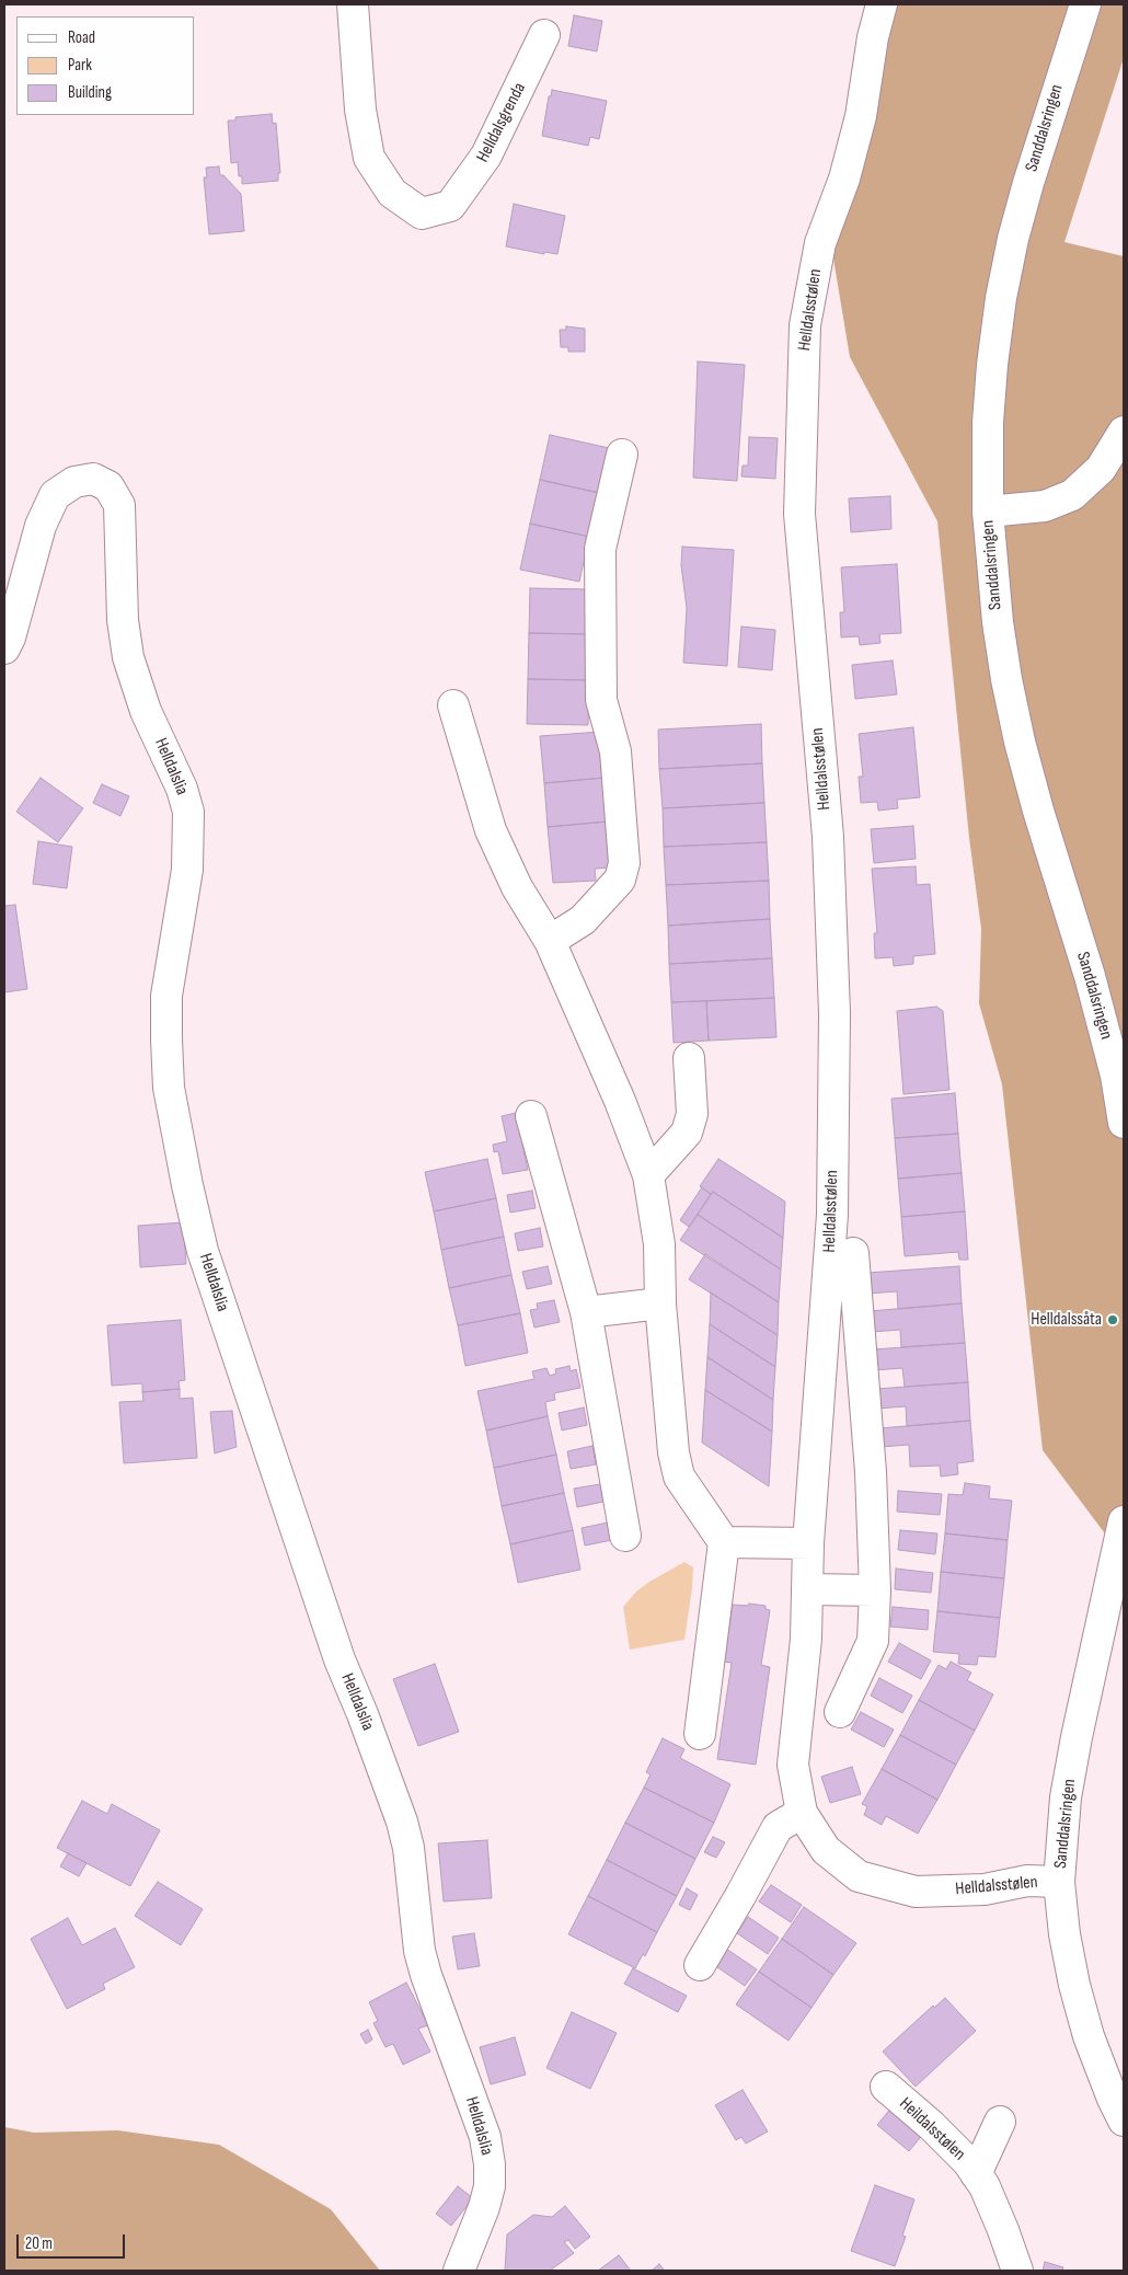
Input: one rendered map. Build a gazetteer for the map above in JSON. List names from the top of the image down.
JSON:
{
  "streets": {
    "street": [
      "Helldalsgrenda",
      "Sanddalsringen",
      "Helldalsstølen",
      "Helldalslia",
      "Heildalsstølen"
    ]
  },
  "crossings": [
    ["Sanddalsringen", "Helldalsstølen"]
  ],
  "places": ["Helldalssåta"],
  "legend": ["Road", "Park", "Building"],
  "scale_bar": "20 m"
}
